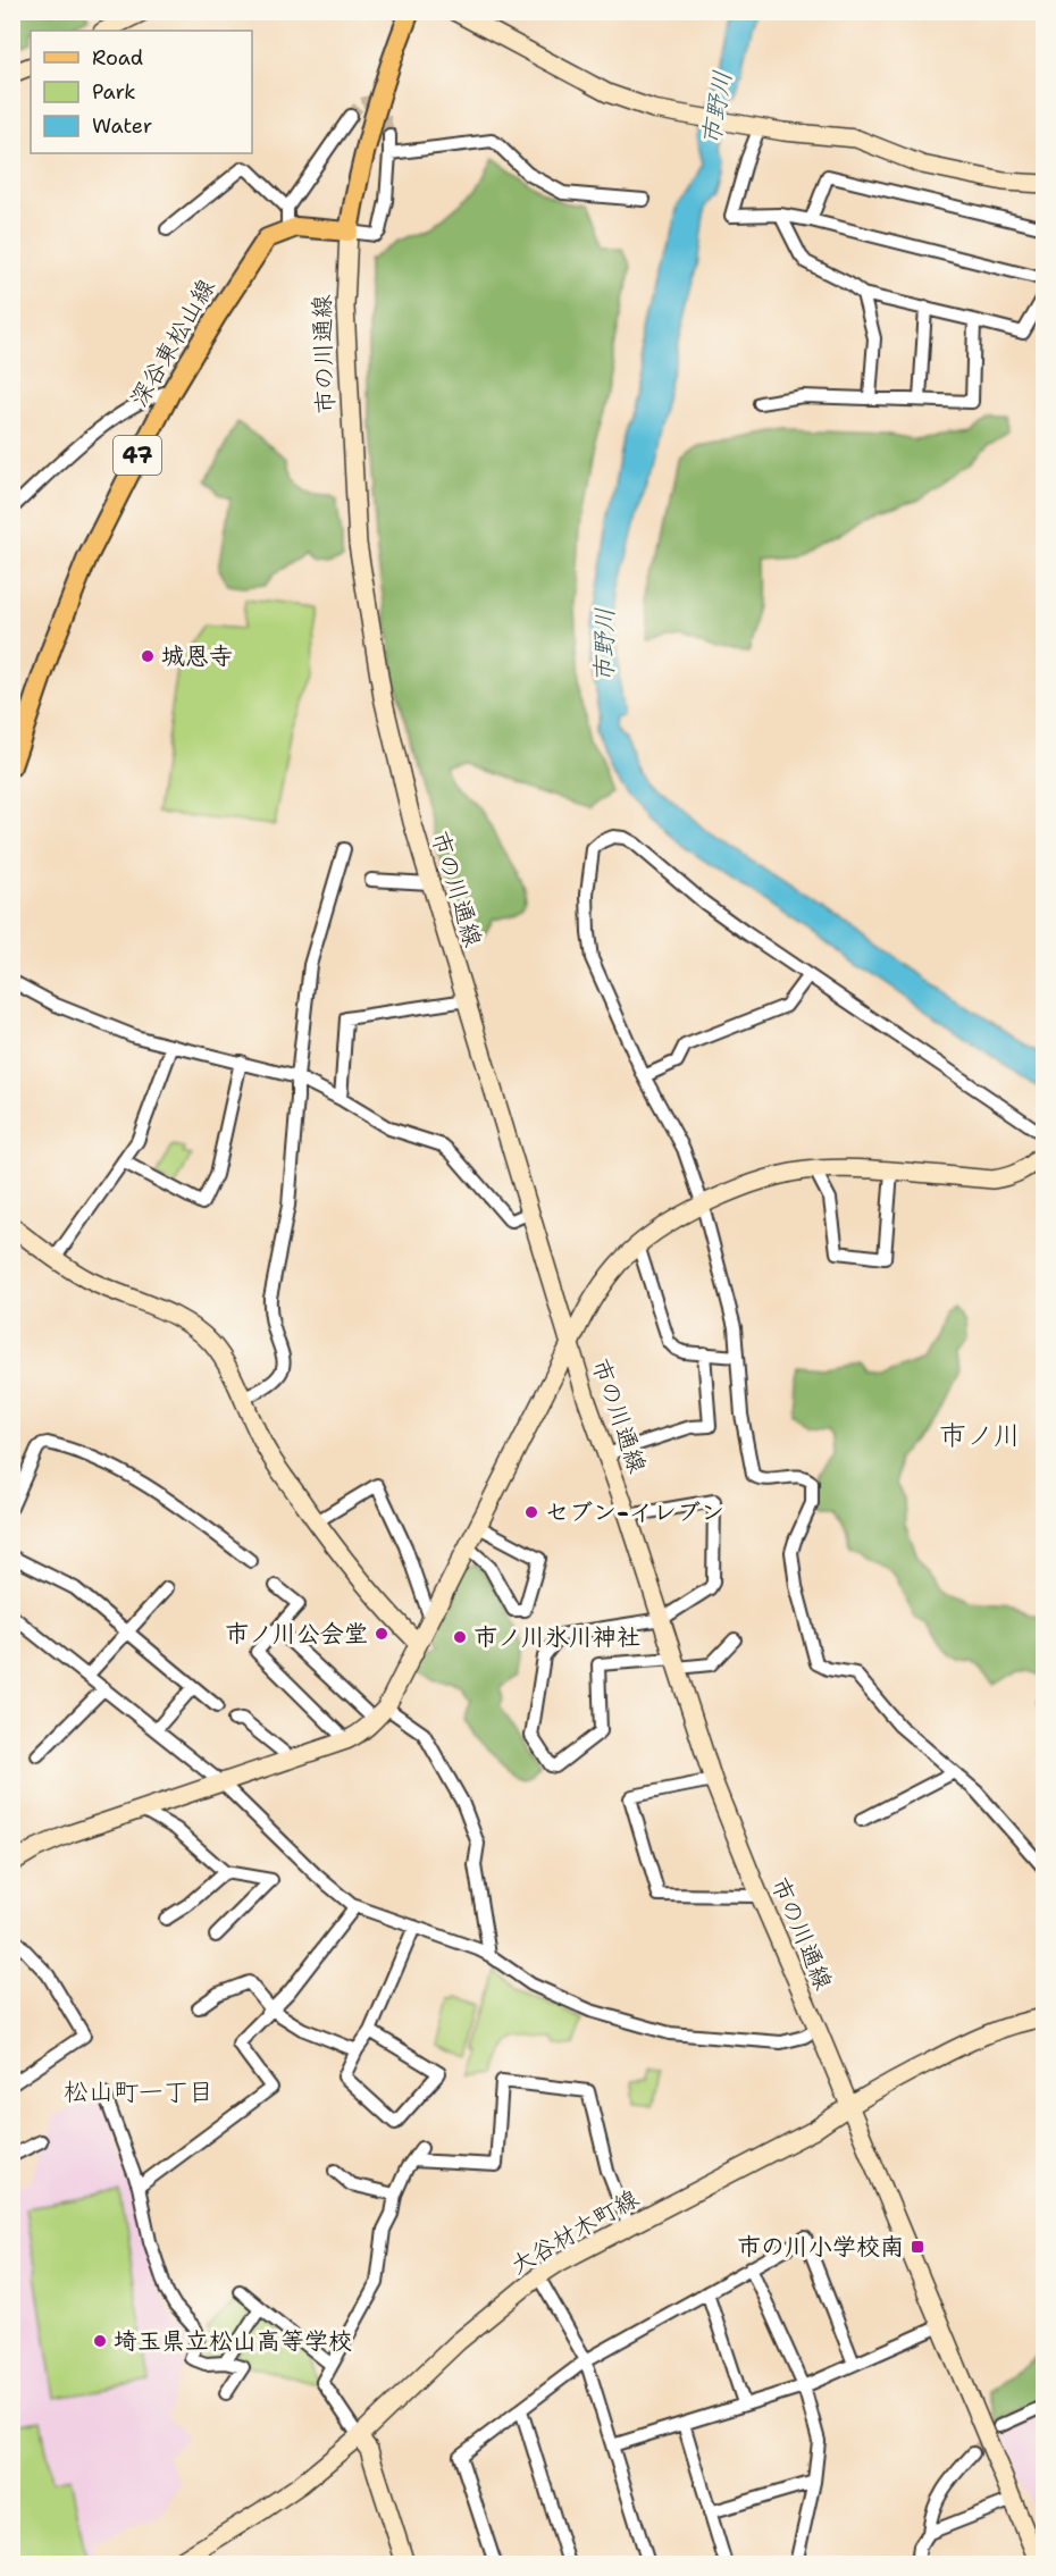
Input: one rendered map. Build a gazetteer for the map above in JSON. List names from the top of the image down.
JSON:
{
  "streets": {
    "main road": ["深谷東松山線", "47"],
    "street": ["市の川通線", "大谷材木町線"]
  },
  "crossings": [
    ["市の川通線", "大谷材木町線"]
  ],
  "districts": ["市ノ川", "松山町一丁目"],
  "water": ["市野川"],
  "places": {
    "other": [
      "城恩寺",
      "セブン-イレブン",
      "市ノ川公会堂",
      "市ノ川氷川神社",
      "埼玉県立松山高等学校"
    ],
    "transit": ["市の川小学校南"]
  },
  "legend": ["Road", "Park", "Water"]
}
